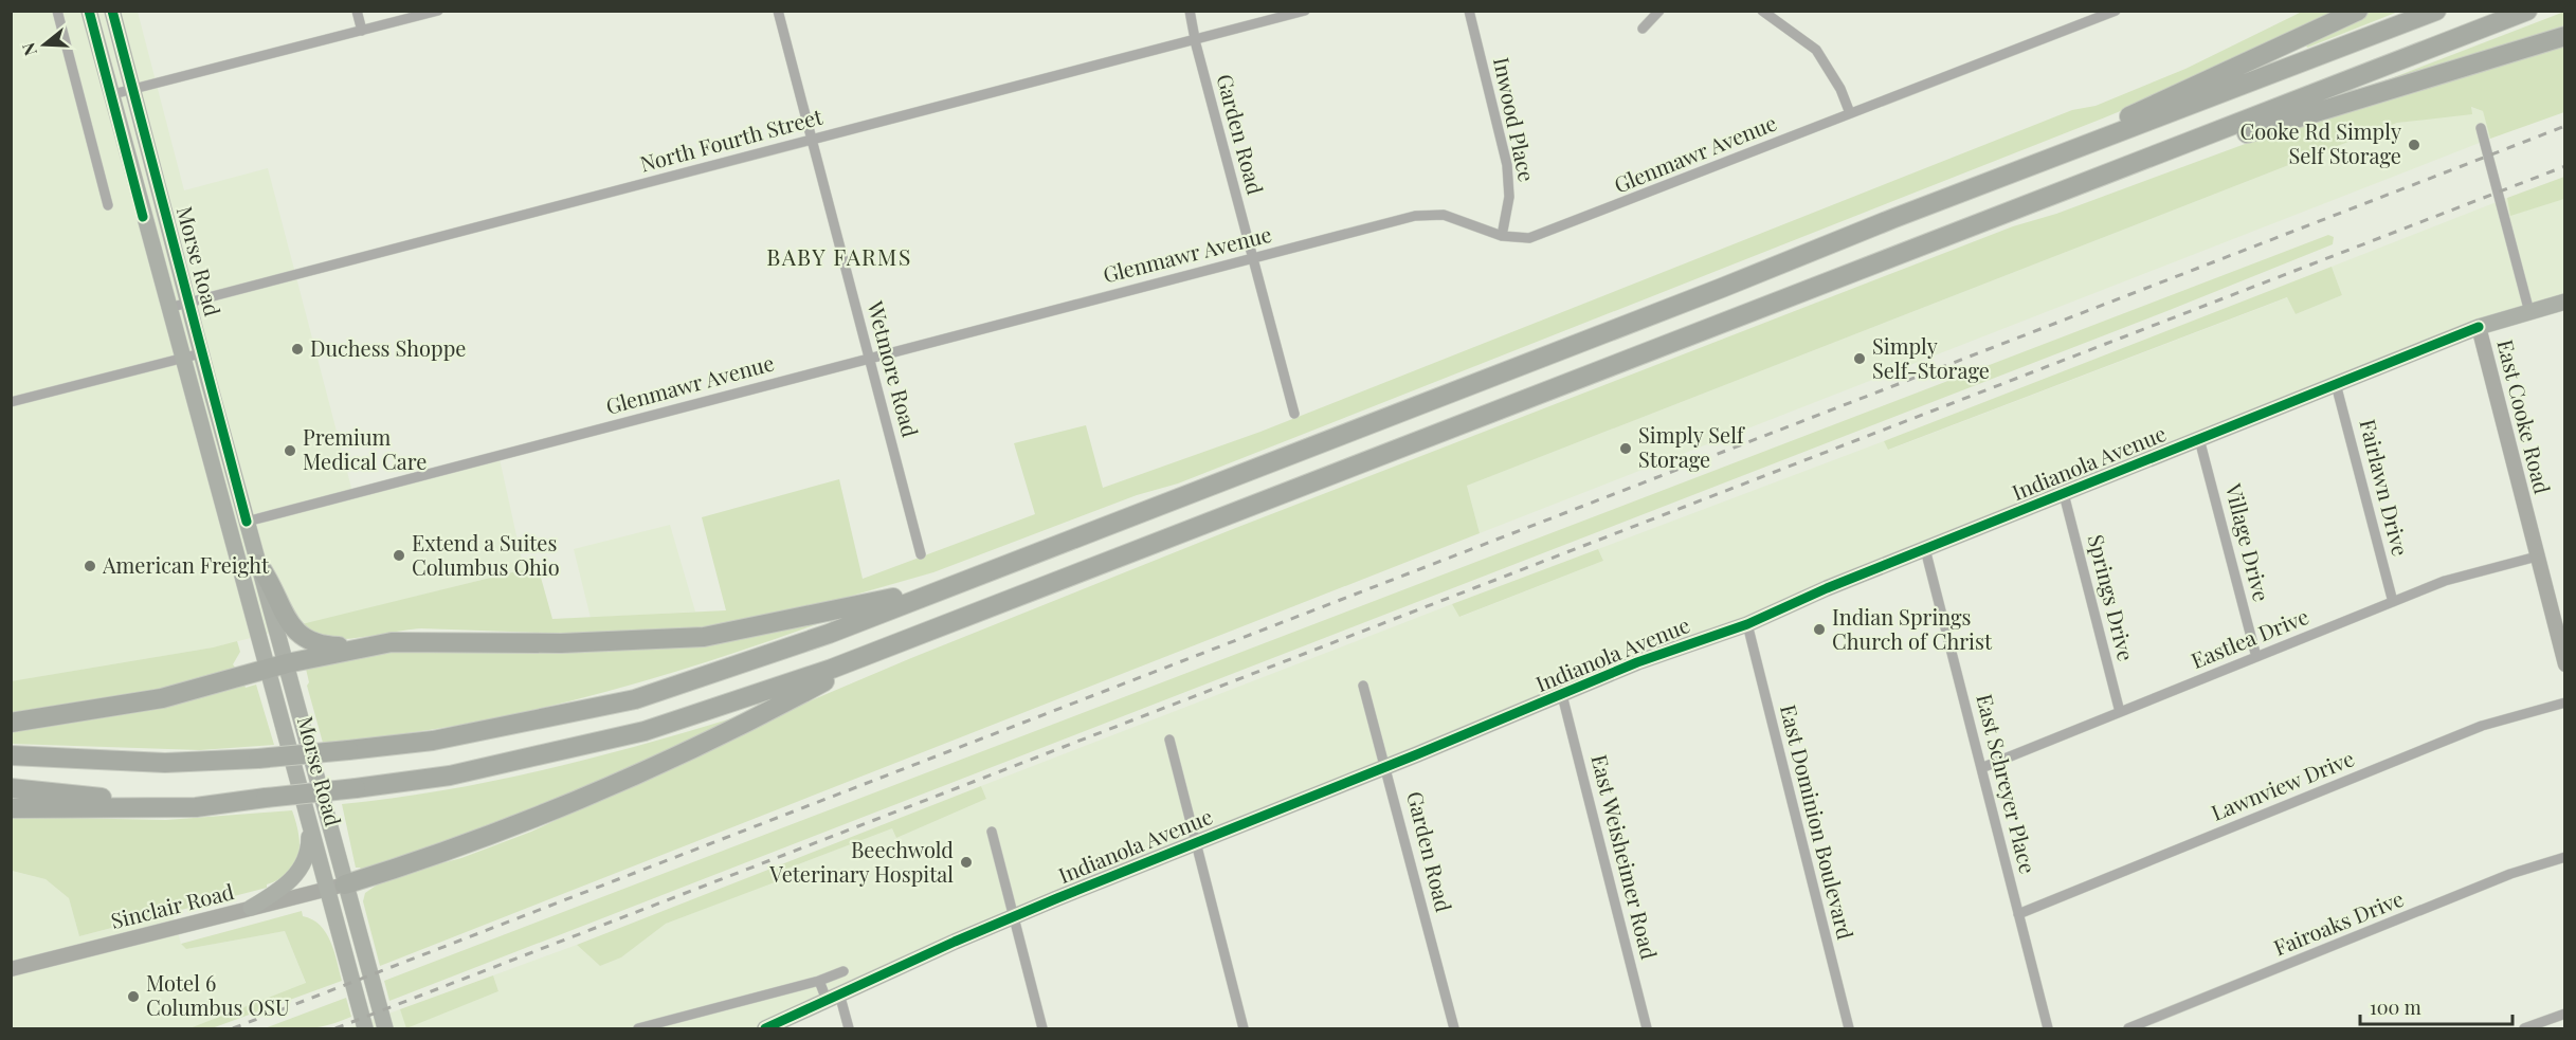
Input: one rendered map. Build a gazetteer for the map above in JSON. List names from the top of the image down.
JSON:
{
  "streets": {
    "main road": [
      "Morse Road",
      "East Cooke Road",
      "Indianola Avenue",
      "Sinclair Road"
    ],
    "street": [
      "Inwood Place",
      "Garden Road",
      "North Fourth Street",
      "Glenmawr Avenue",
      "Wetmore Road",
      "Fairlawn Drive",
      "Village Drive",
      "Springs Drive",
      "Eastlea Drive",
      "East Schreyer Place",
      "Lawnview Drive",
      "East Dominion Boulevard",
      "East Weisheimer Road",
      "Fairoaks Drive"
    ]
  },
  "crossings": [
    ["Inwood Place", "Glenmawr Avenue"],
    ["Garden Road", "North Fourth Street"],
    ["Garden Road", "Glenmawr Avenue"],
    ["Garden Road", "Indianola Avenue"],
    ["North Fourth Street", "Morse Road"],
    ["North Fourth Street", "Wetmore Road"],
    ["Glenmawr Avenue", "Morse Road"],
    ["Glenmawr Avenue", "Wetmore Road"],
    ["Morse Road", "Sinclair Road"],
    ["East Cooke Road", "Indianola Avenue"],
    ["East Cooke Road", "Eastlea Drive"],
    ["Indianola Avenue", "Fairlawn Drive"],
    ["Indianola Avenue", "Village Drive"],
    ["Indianola Avenue", "Springs Drive"],
    ["Indianola Avenue", "East Schreyer Place"],
    ["Indianola Avenue", "East Dominion Boulevard"],
    ["Indianola Avenue", "East Weisheimer Road"],
    ["Fairlawn Drive", "Eastlea Drive"],
    ["Village Drive", "Eastlea Drive"],
    ["Springs Drive", "Eastlea Drive"],
    ["Eastlea Drive", "East Schreyer Place"],
    ["East Schreyer Place", "Lawnview Drive"]
  ],
  "districts": ["BABY FARMS"],
  "places": [
    "Cooke Rd Simply Self Storage",
    "Duchess Shoppe",
    "Simply Self-Storage",
    "Simply Self Storage",
    "Premium Medical Care",
    "Extend a Suites Columbus Ohio",
    "American Freight",
    "Indian Springs Church of Christ",
    "Beechwold Veterinary Hospital",
    "Motel 6 Columbus OSU"
  ],
  "scale_bar": "100 m",
  "north": "left"
}
